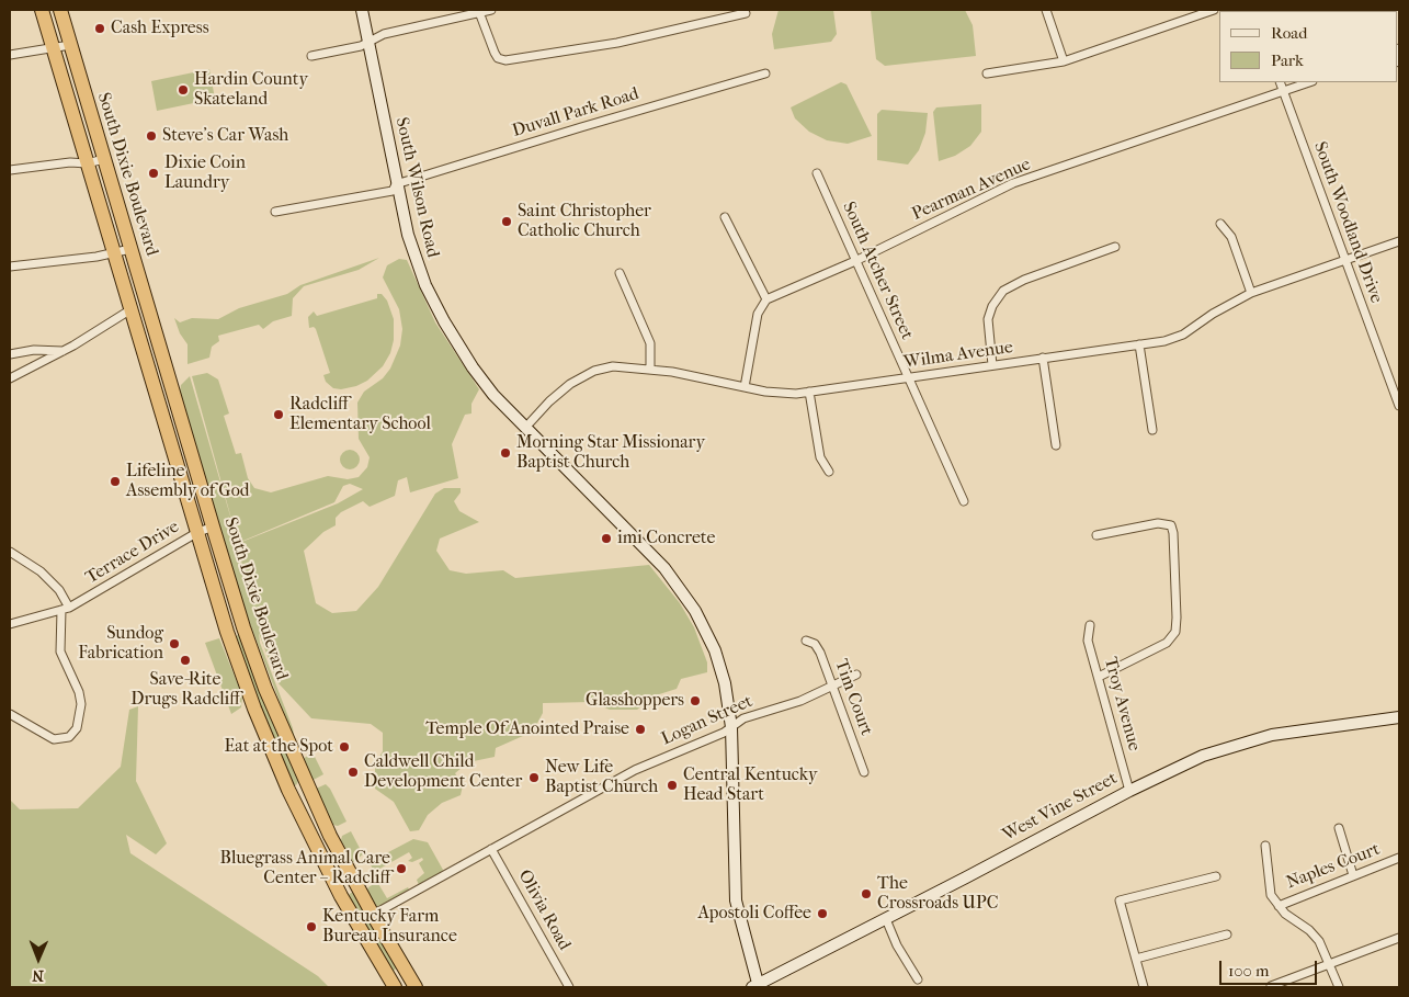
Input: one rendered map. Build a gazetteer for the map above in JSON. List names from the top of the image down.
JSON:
{
  "streets": {
    "highway": ["South Dixie Boulevard"],
    "main road": ["South Wilson Road", "West Vine Street"],
    "street": [
      "Duvall Park Road",
      "Pearman Avenue",
      "South Woodland Drive",
      "South Atcher Street",
      "Wilma Avenue",
      "Terrace Drive",
      "Tim Court",
      "Troy Avenue",
      "Logan Street",
      "Naples Court",
      "Olivia Road"
    ]
  },
  "crossings": [
    ["Duvall Park Road", "South Wilson Road"],
    ["South Dixie Boulevard", "Terrace Drive"],
    ["South Dixie Boulevard", "Logan Street"],
    ["South Wilson Road", "Wilma Avenue"],
    ["South Wilson Road", "Logan Street"],
    ["South Wilson Road", "West Vine Street"],
    ["Pearman Avenue", "South Woodland Drive"],
    ["Pearman Avenue", "South Atcher Street"],
    ["South Woodland Drive", "Wilma Avenue"],
    ["South Atcher Street", "Wilma Avenue"],
    ["Tim Court", "Logan Street"],
    ["Troy Avenue", "West Vine Street"],
    ["Logan Street", "Olivia Road"]
  ],
  "places": [
    "Cash Express",
    "Hardin County Skateland",
    "Steve's Car Wash",
    "Dixie Coin Laundry",
    "Saint Christopher Catholic Church",
    "Radcliff Elementary School",
    "Morning Star Missionary Baptist Church",
    "Lifeline Assembly of God",
    "imi Concrete",
    "Sundog Fabrication",
    "Save-Rite Drugs Radcliff",
    "Glasshoppers",
    "Temple Of Anointed Praise",
    "Eat at the Spot",
    "Caldwell Child Development Center",
    "New Life Baptist Church",
    "Central Kentucky Head Start",
    "Bluegrass Animal Care Center – Radcliff",
    "The Crossroads UPC",
    "Apostoli Coffee",
    "Kentucky Farm Bureau Insurance"
  ],
  "legend": ["Road", "Park"],
  "scale_bar": "100 m",
  "north": "bottom"
}
